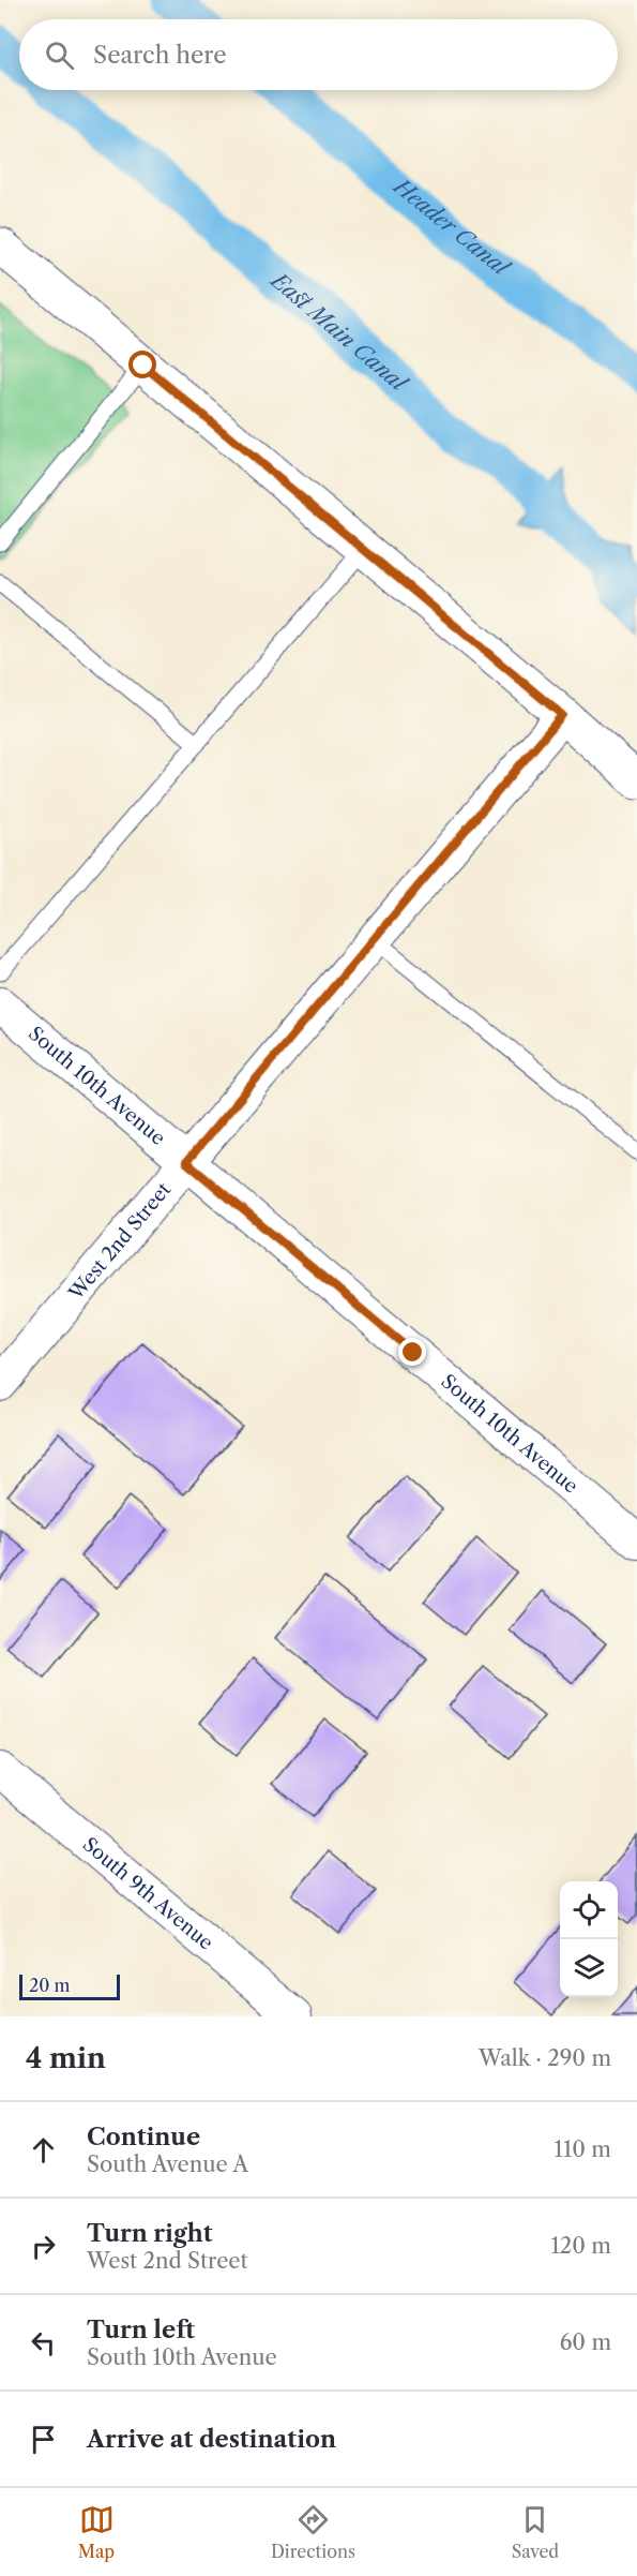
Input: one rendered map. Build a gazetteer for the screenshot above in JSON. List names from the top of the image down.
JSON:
{
  "streets": {
    "street": ["South 10th Avenue", "West 2nd Street", "South 9th Avenue"]
  },
  "crossings": [
    ["South 10th Avenue", "West 2nd Street"]
  ],
  "water": ["Header Canal", "East Main Canal"],
  "scale_bar": "20 m",
  "page": {
    "search": "Search here",
    "scale": "20 m",
    "heading": ["4 min", "Walk · 290 m"],
    "list": [
      ["Continue", "South Avenue A", "110 m"],
      ["Turn right", "West 2nd Street", "120 m"],
      ["Turn left", "South 10th Avenue", "60 m"],
      "Arrive at destination"
    ],
    "nav": ["Map", "Directions", "Saved"]
  }
}
